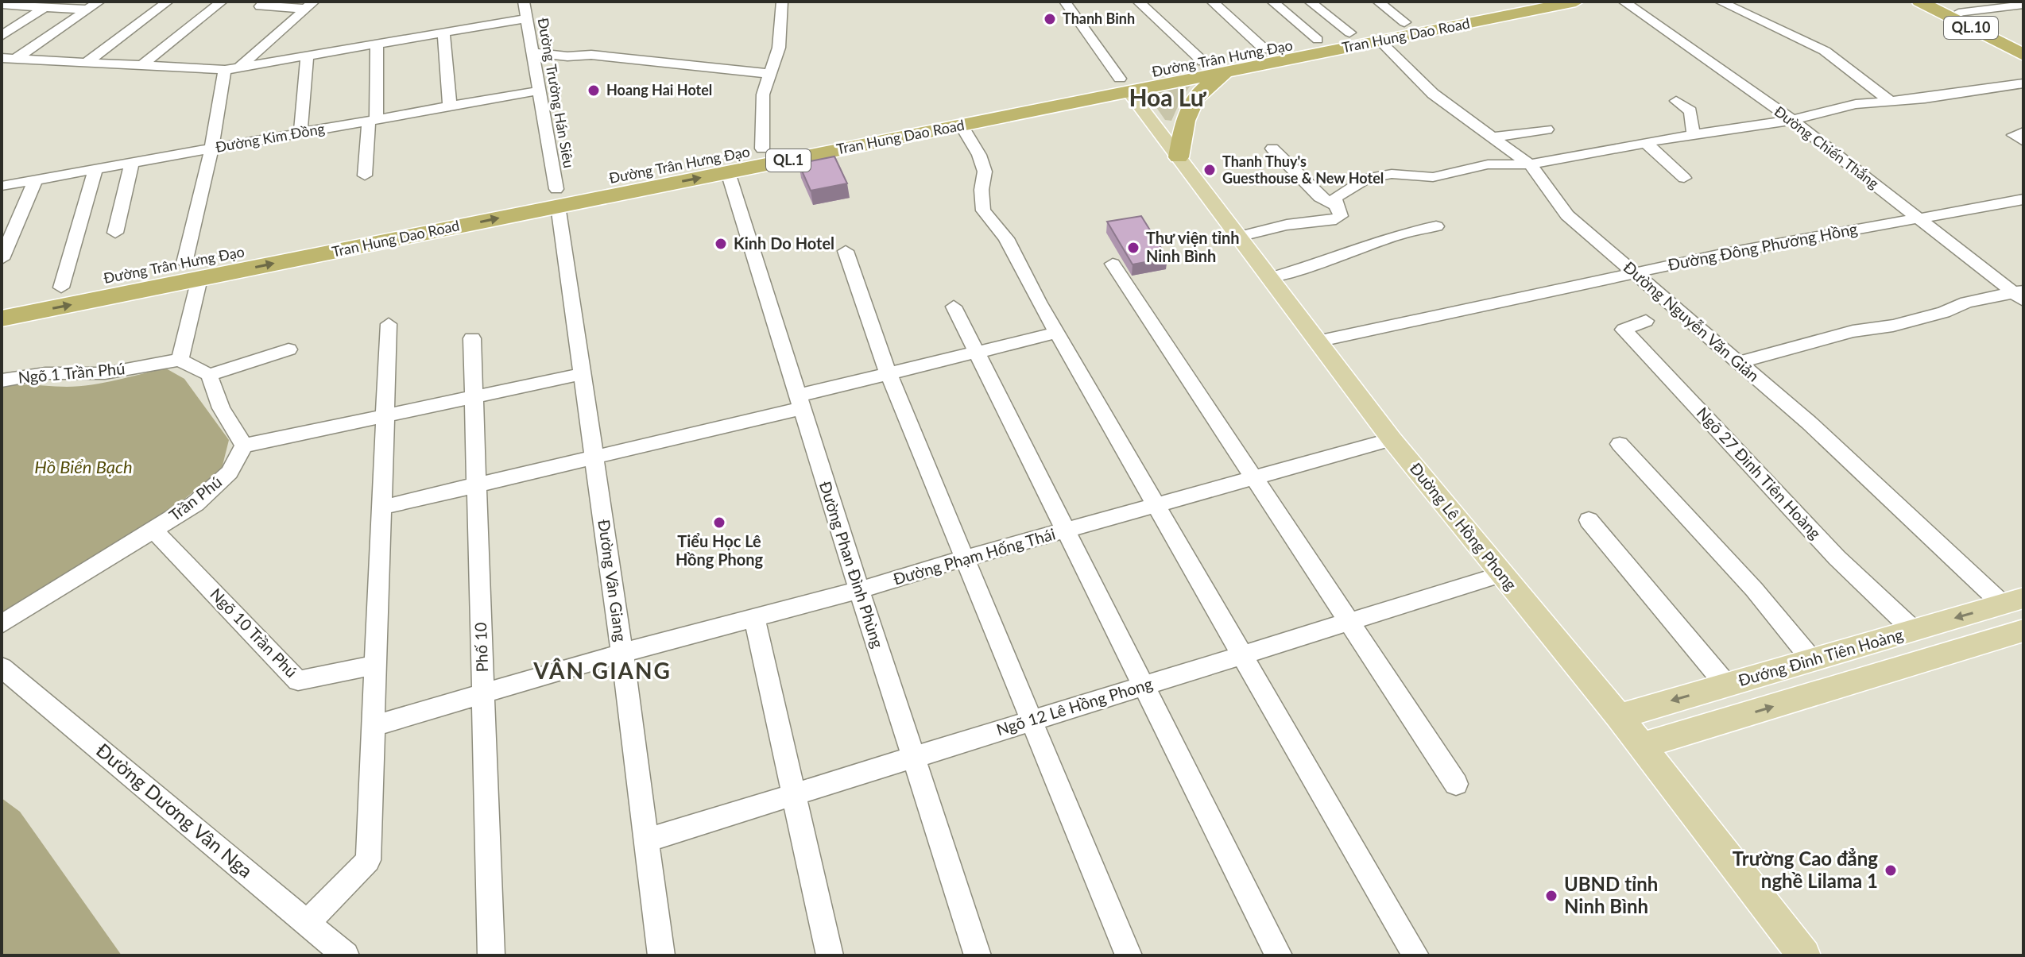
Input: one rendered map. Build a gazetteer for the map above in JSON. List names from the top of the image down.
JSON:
{
  "streets": {
    "highway": [
      "QL.10",
      "Tran Hung Dao Road",
      "Đường Trân Hưng Đạo",
      "QL.1"
    ],
    "main road": ["Đuờng Lê Hồng Phong", "Đướng Đinh Tiên Hoàng"],
    "street": [
      "Đường Trường Hán Siêu",
      "Đường Kim Đồng",
      "Đường Chiến Thắng",
      "Đường Đông Phương Hồng",
      "Đường Nguyễn Văn Giản",
      "Ngõ 1 Trần Phú",
      "Ngõ 27 Đinh Tiên Hoàng",
      "Trần Phú",
      "Đường Phạm Hống Thái",
      "Đường Phan Đình Phùng",
      "Đường Vân Giang",
      "Ngõ 10 Trần Phú",
      "Phố 10",
      "Ngõ 12 Lê Hồng Phong",
      "Đường Dương Vân Nga"
    ]
  },
  "crossings": [
    ["Tran Hung Dao Road", "Đường Trân Hưng Đạo"],
    ["Tran Hung Dao Road", "Đường Trường Hán Siêu"],
    ["Tran Hung Dao Road", "Đường Nguyễn Văn Giản"],
    ["Tran Hung Dao Road", "Đuờng Lê Hồng Phong"],
    ["Tran Hung Dao Road", "Đường Phan Đình Phùng"],
    ["Tran Hung Dao Road", "Đường Vân Giang"],
    ["Đường Trân Hưng Đạo", "Đường Trường Hán Siêu"],
    ["Đường Trân Hưng Đạo", "Đuờng Lê Hồng Phong"],
    ["Đường Trân Hưng Đạo", "Đường Vân Giang"],
    ["Đường Trường Hán Siêu", "Đường Kim Đồng"],
    ["Đường Trường Hán Siêu", "Đường Vân Giang"],
    ["Đường Chiến Thắng", "Đường Đông Phương Hồng"],
    ["Đường Đông Phương Hồng", "Đường Nguyễn Văn Giản"],
    ["Đường Đông Phương Hồng", "Đuờng Lê Hồng Phong"],
    ["Đường Nguyễn Văn Giản", "Đướng Đinh Tiên Hoàng"],
    ["Ngõ 27 Đinh Tiên Hoàng", "Đướng Đinh Tiên Hoàng"],
    ["Trần Phú", "Ngõ 10 Trần Phú"],
    ["Đuờng Lê Hồng Phong", "Đường Phạm Hống Thái"],
    ["Đuờng Lê Hồng Phong", "Đướng Đinh Tiên Hoàng"],
    ["Đuờng Lê Hồng Phong", "Ngõ 12 Lê Hồng Phong"],
    ["Đường Phạm Hống Thái", "Đường Phan Đình Phùng"],
    ["Đường Phạm Hống Thái", "Đường Vân Giang"],
    ["Đường Phạm Hống Thái", "Phố 10"],
    ["Đường Phan Đình Phùng", "Ngõ 12 Lê Hồng Phong"],
    ["Đường Vân Giang", "Ngõ 12 Lê Hồng Phong"]
  ],
  "districts": ["Hoa Lư", "VÂN GIANG"],
  "water": ["Hồ Biển Bạch"],
  "places": [
    "Thanh Binh",
    "Hoang Hai Hotel",
    "Thanh Thuy's Guesthouse & New Hotel",
    "Kinh Do Hotel",
    "Thư viện tỉnh Ninh Bình",
    "Tiểu Học Lê Hồng Phong",
    "Trường Cao đẳng nghề Lilama 1",
    "UBND tỉnh Ninh Bình"
  ]
}
